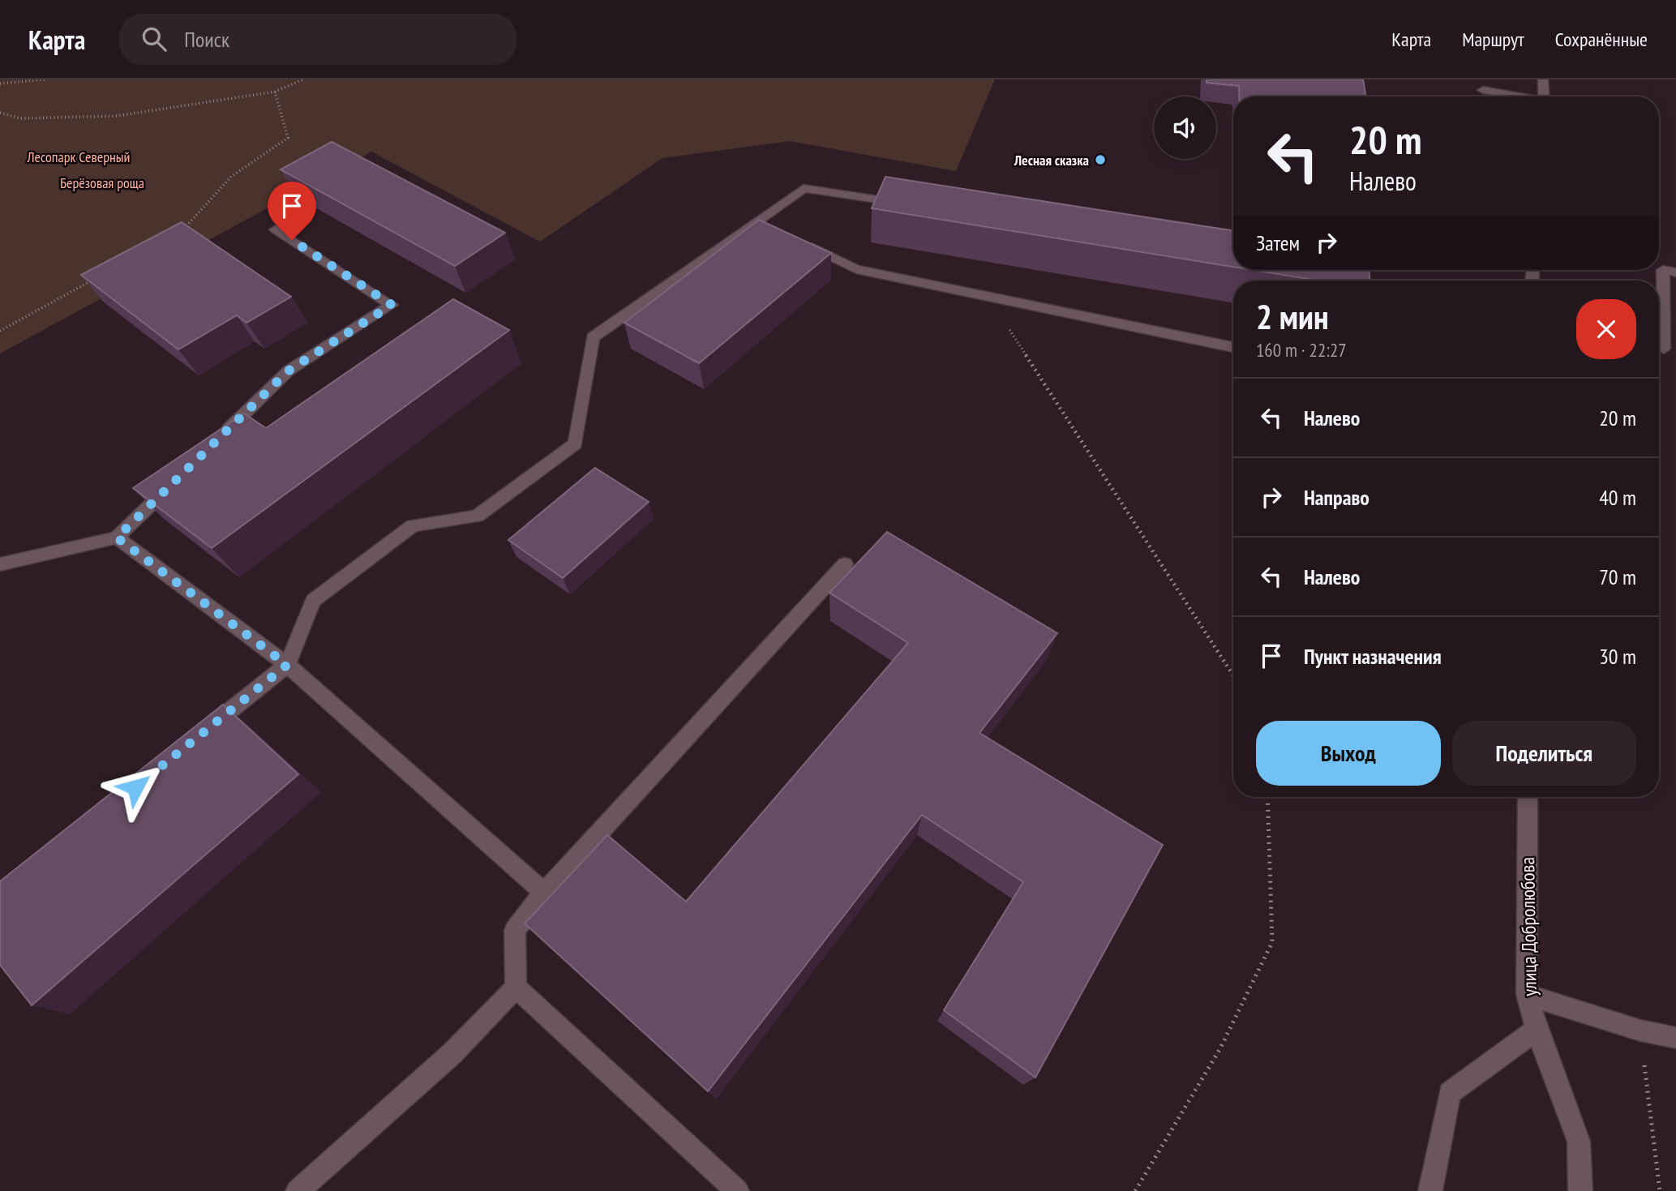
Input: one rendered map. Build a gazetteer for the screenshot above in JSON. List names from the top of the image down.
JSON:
{
  "streets": {
    "street": ["улица Добролюбова"]
  },
  "parks": ["Лесопарк Северный", "Берёзовая роща"],
  "places": ["Лесная сказка"],
  "page": {
    "header": "Карта",
    "search": "Поиск",
    "nav": ["Карта", "Маршрут", "Сохранённые"],
    "turn": ["20 m", "Налево"],
    "then": "Затем",
    "heading": ["2 мин", "160 m · 22:27"],
    "list": [
      {
        "name": "Налево",
        "value": "20 m"
      },
      {
        "name": "Направо",
        "value": "40 m"
      },
      {
        "name": "Налево",
        "value": "70 m"
      },
      {
        "name": "Пункт назначения",
        "value": "30 m"
      }
    ],
    "buttons": ["Выход", "Поделиться"]
  }
}
